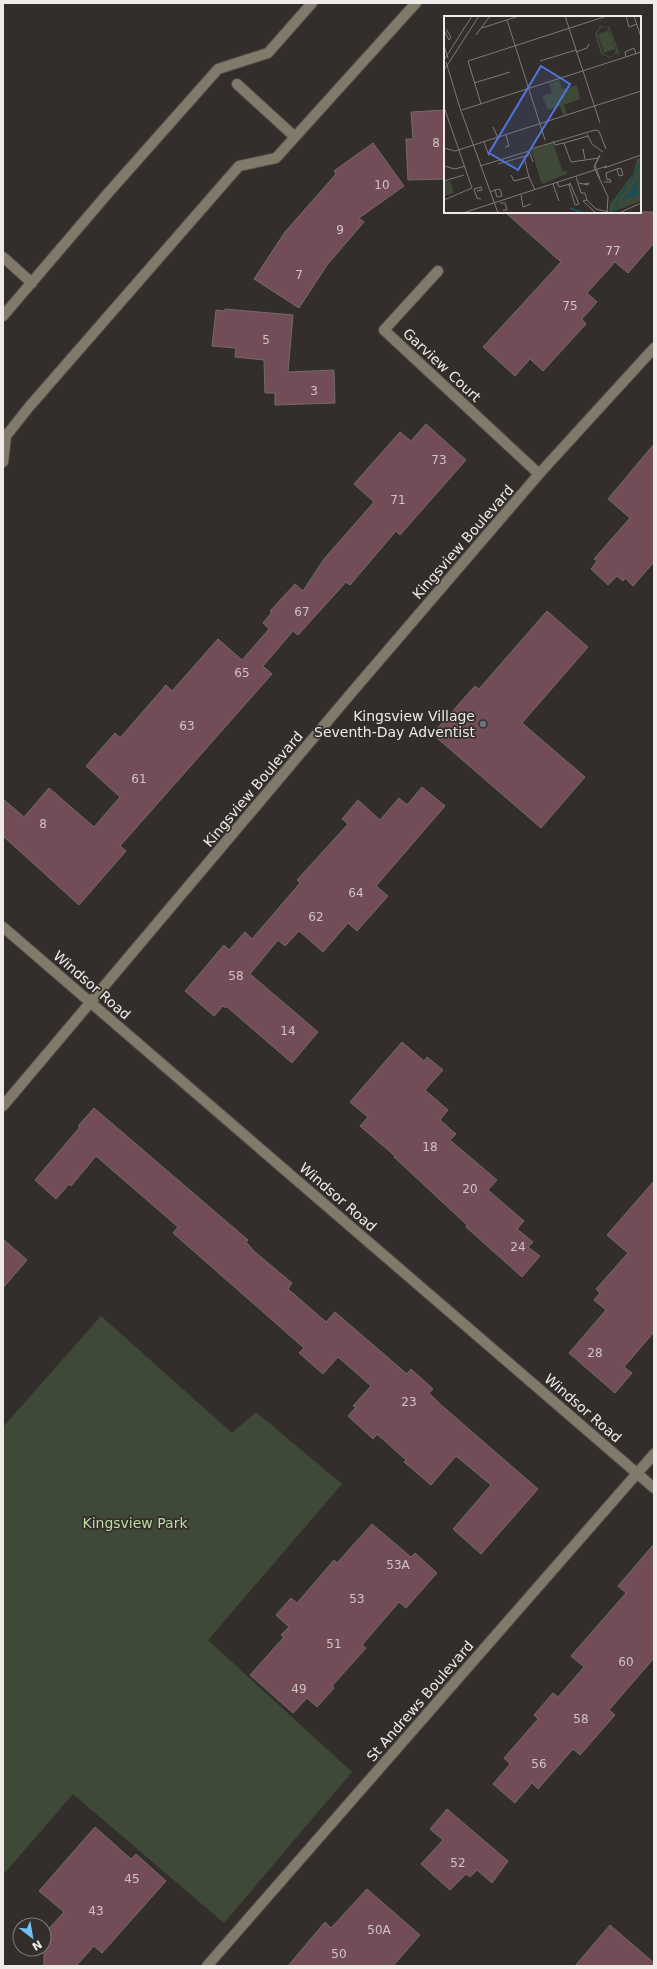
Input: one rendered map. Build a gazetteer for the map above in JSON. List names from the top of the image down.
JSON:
{
  "streets": {
    "street": [
      "Garview Court",
      "Kingsview Boulevard",
      "Windsor Road",
      "St Andrews Boulevard"
    ]
  },
  "crossings": [
    ["Garview Court", "Kingsview Boulevard"],
    ["Kingsview Boulevard", "Windsor Road"],
    ["Windsor Road", "St Andrews Boulevard"]
  ],
  "parks": ["Kingsview Park"],
  "places": ["Kingsview Village Seventh-Day Adventist"],
  "house_numbers": [
    "8",
    "10",
    "9",
    "77",
    "7",
    "75",
    "5",
    "3",
    "73",
    "71",
    "67",
    "65",
    "63",
    "61",
    "8",
    "64",
    "62",
    "58",
    "14",
    "18",
    "20",
    "24",
    "28",
    "23",
    "53A",
    "53",
    "51",
    "60",
    "49",
    "58",
    "56",
    "52",
    "45",
    "43",
    "50A",
    "50"
  ],
  "north": "bottom right"
}
